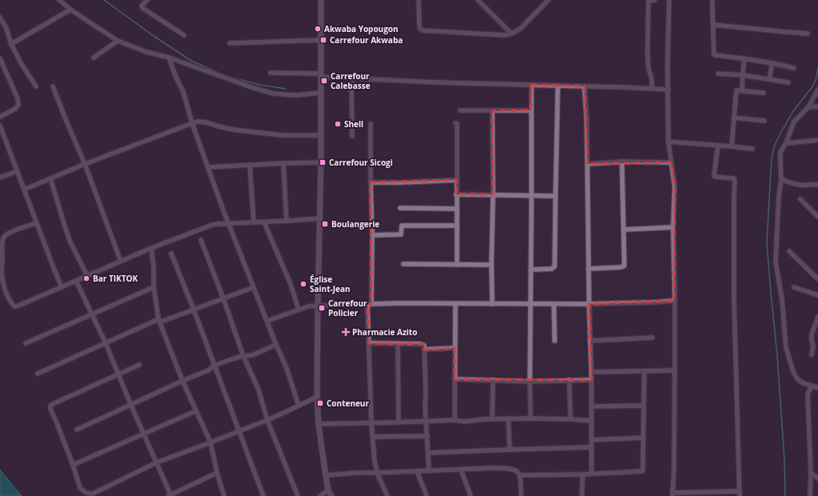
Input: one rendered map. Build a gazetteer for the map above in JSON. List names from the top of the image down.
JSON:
{
  "places": {
    "other": [
      "Akwaba Yopougon",
      "Shell",
      "Bar TIKTOK",
      "Église Saint-Jean"
    ],
    "transit": [
      "Carrefour Akwaba",
      "Carrefour Calebasse",
      "Carrefour Sicogi",
      "Boulangerie",
      "Carrefour Policier",
      "Conteneur"
    ],
    "health": ["Pharmacie Azito"]
  }
}
